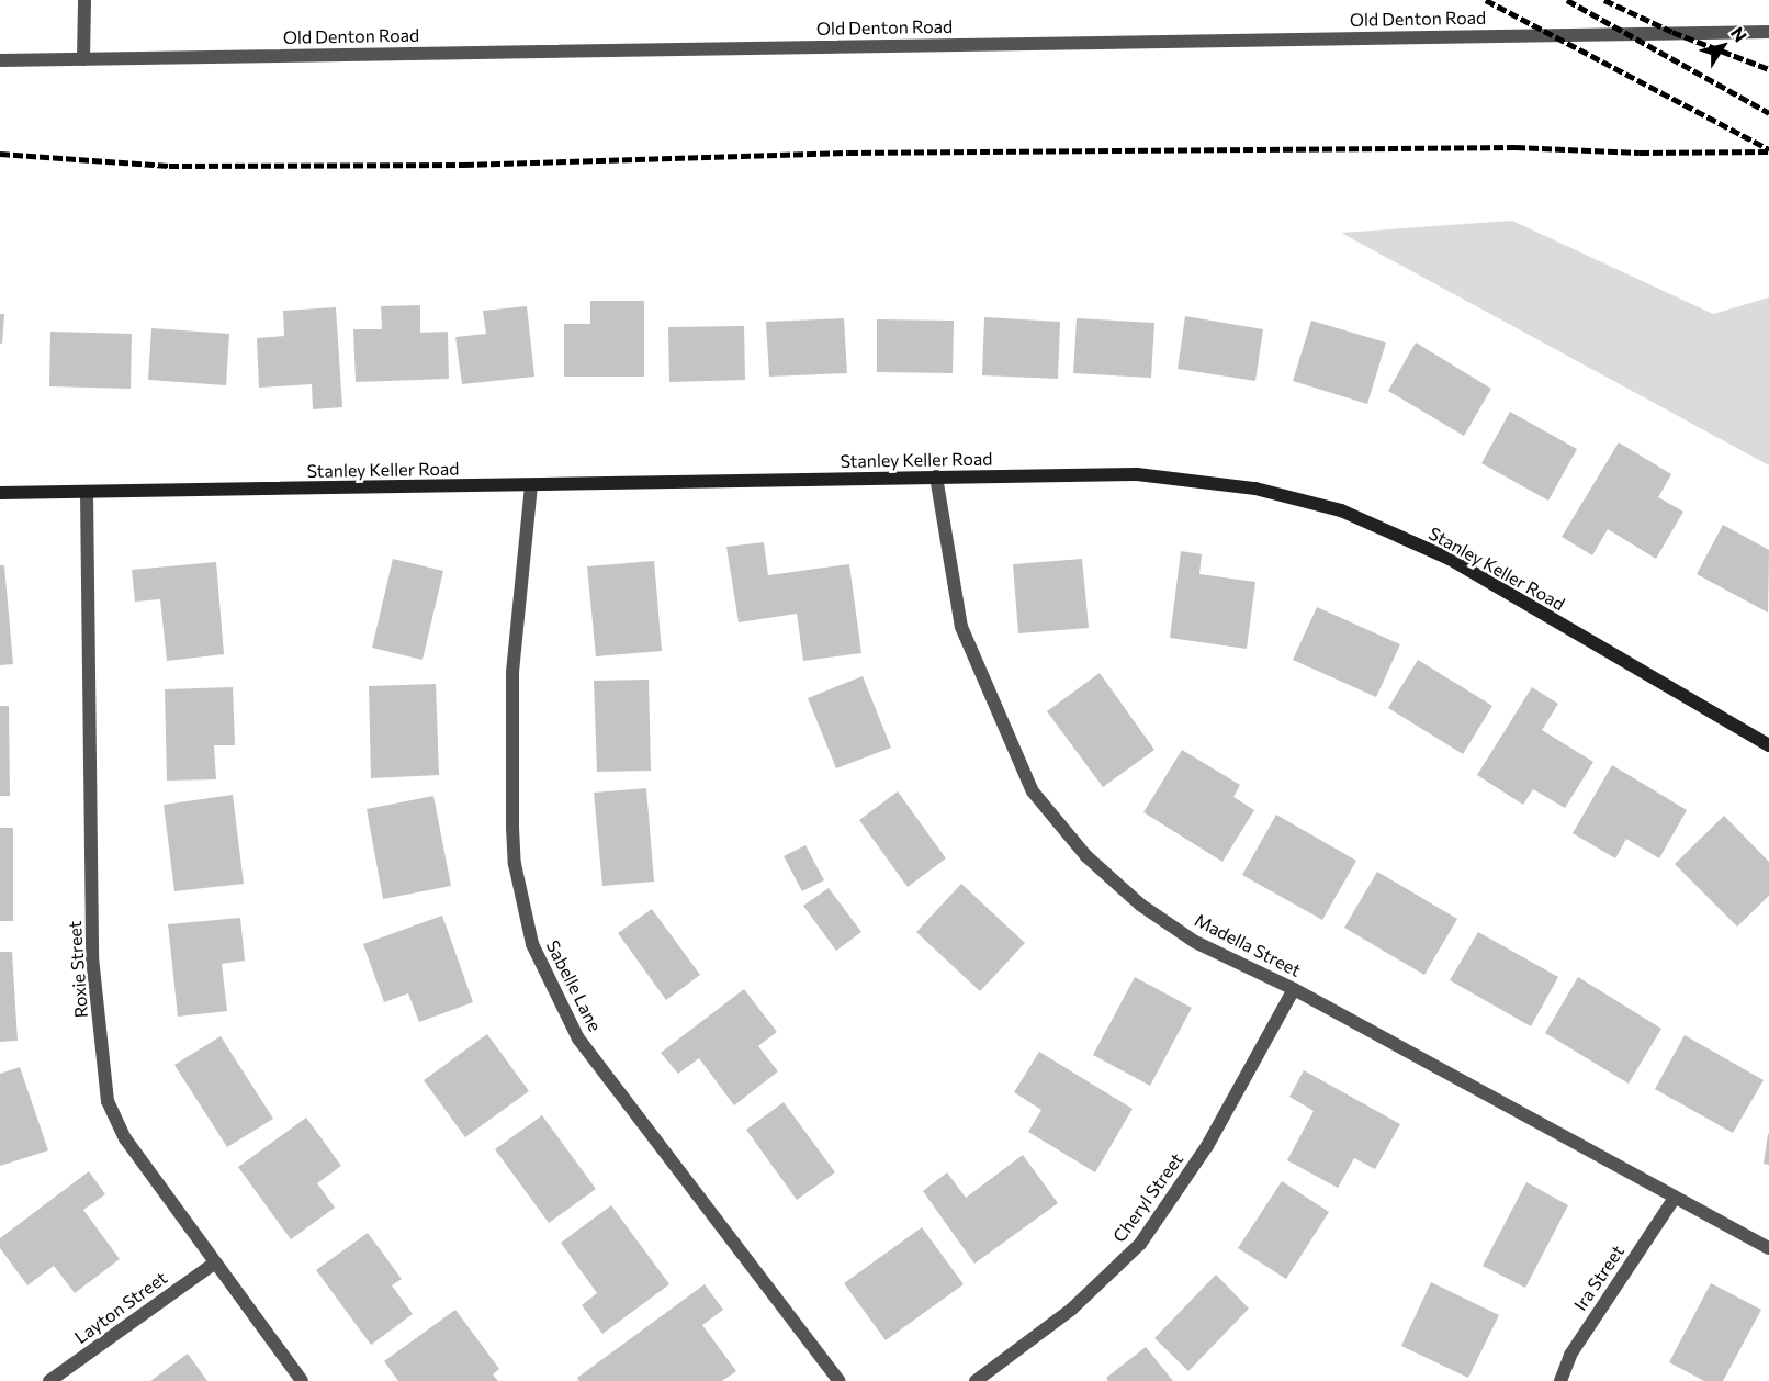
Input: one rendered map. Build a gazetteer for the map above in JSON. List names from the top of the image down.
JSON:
{
  "streets": {
    "street": [
      "Old Denton Road",
      "Stanley Keller Road",
      "Madella Street",
      "Roxie Street",
      "Sabelle Lane",
      "Cheryl Street",
      "Ira Street",
      "Layton Street"
    ]
  },
  "crossings": [
    ["Stanley Keller Road", "Madella Street"],
    ["Stanley Keller Road", "Roxie Street"],
    ["Stanley Keller Road", "Sabelle Lane"],
    ["Madella Street", "Cheryl Street"],
    ["Madella Street", "Ira Street"],
    ["Roxie Street", "Layton Street"]
  ],
  "north": "top right"
}
